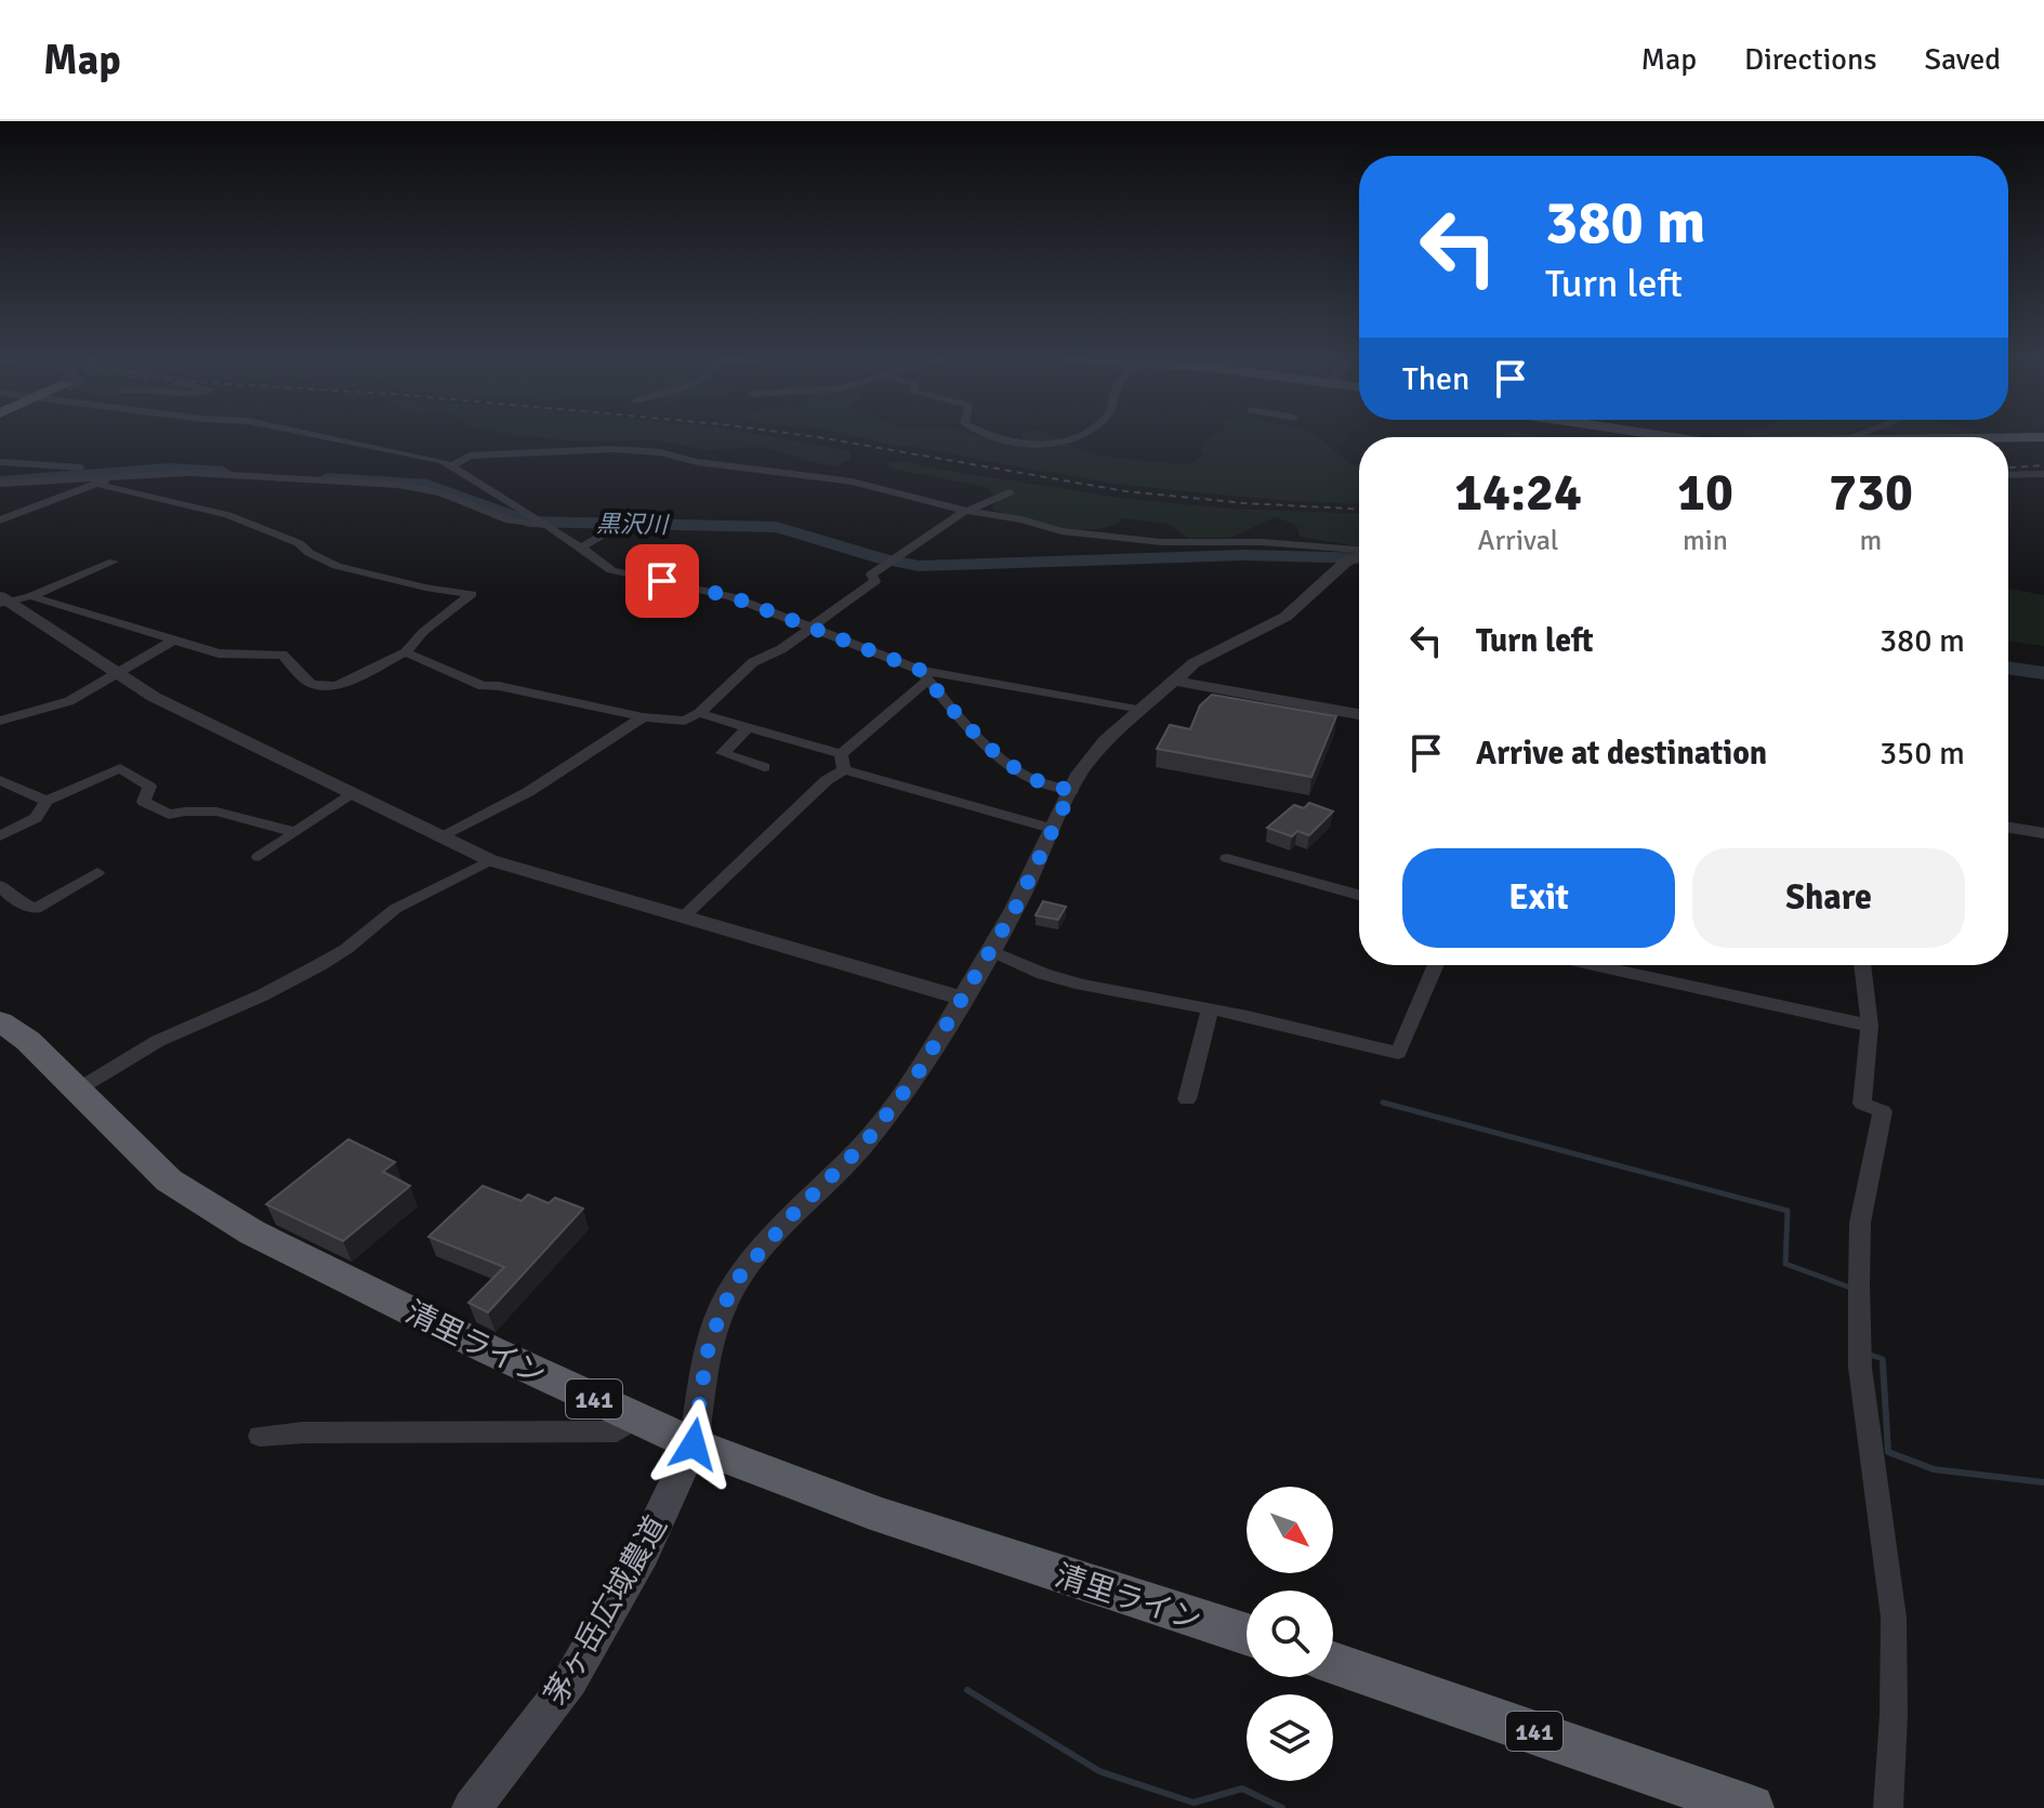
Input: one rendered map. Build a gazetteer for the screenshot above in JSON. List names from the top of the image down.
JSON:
{
  "streets": {
    "highway": ["清里ライン", "141"],
    "main road": ["茅ヶ岳広域農道"]
  },
  "crossings": [
    ["清里ライン", "茅ヶ岳広域農道"]
  ],
  "water": ["黒沢川"],
  "north": "bottom right",
  "page": {
    "header": "Map",
    "nav": ["Map", "Directions", "Saved"],
    "turn": ["380 m", "Turn left"],
    "then": "Then",
    "eta": [
      "14:24",
      "Arrival",
      "10",
      "min",
      "730",
      "m"
    ],
    "list": [
      {
        "name": "Turn left",
        "value": "380 m"
      },
      {
        "name": "Arrive at destination",
        "value": "350 m"
      }
    ],
    "buttons": ["Exit", "Share"]
  }
}
